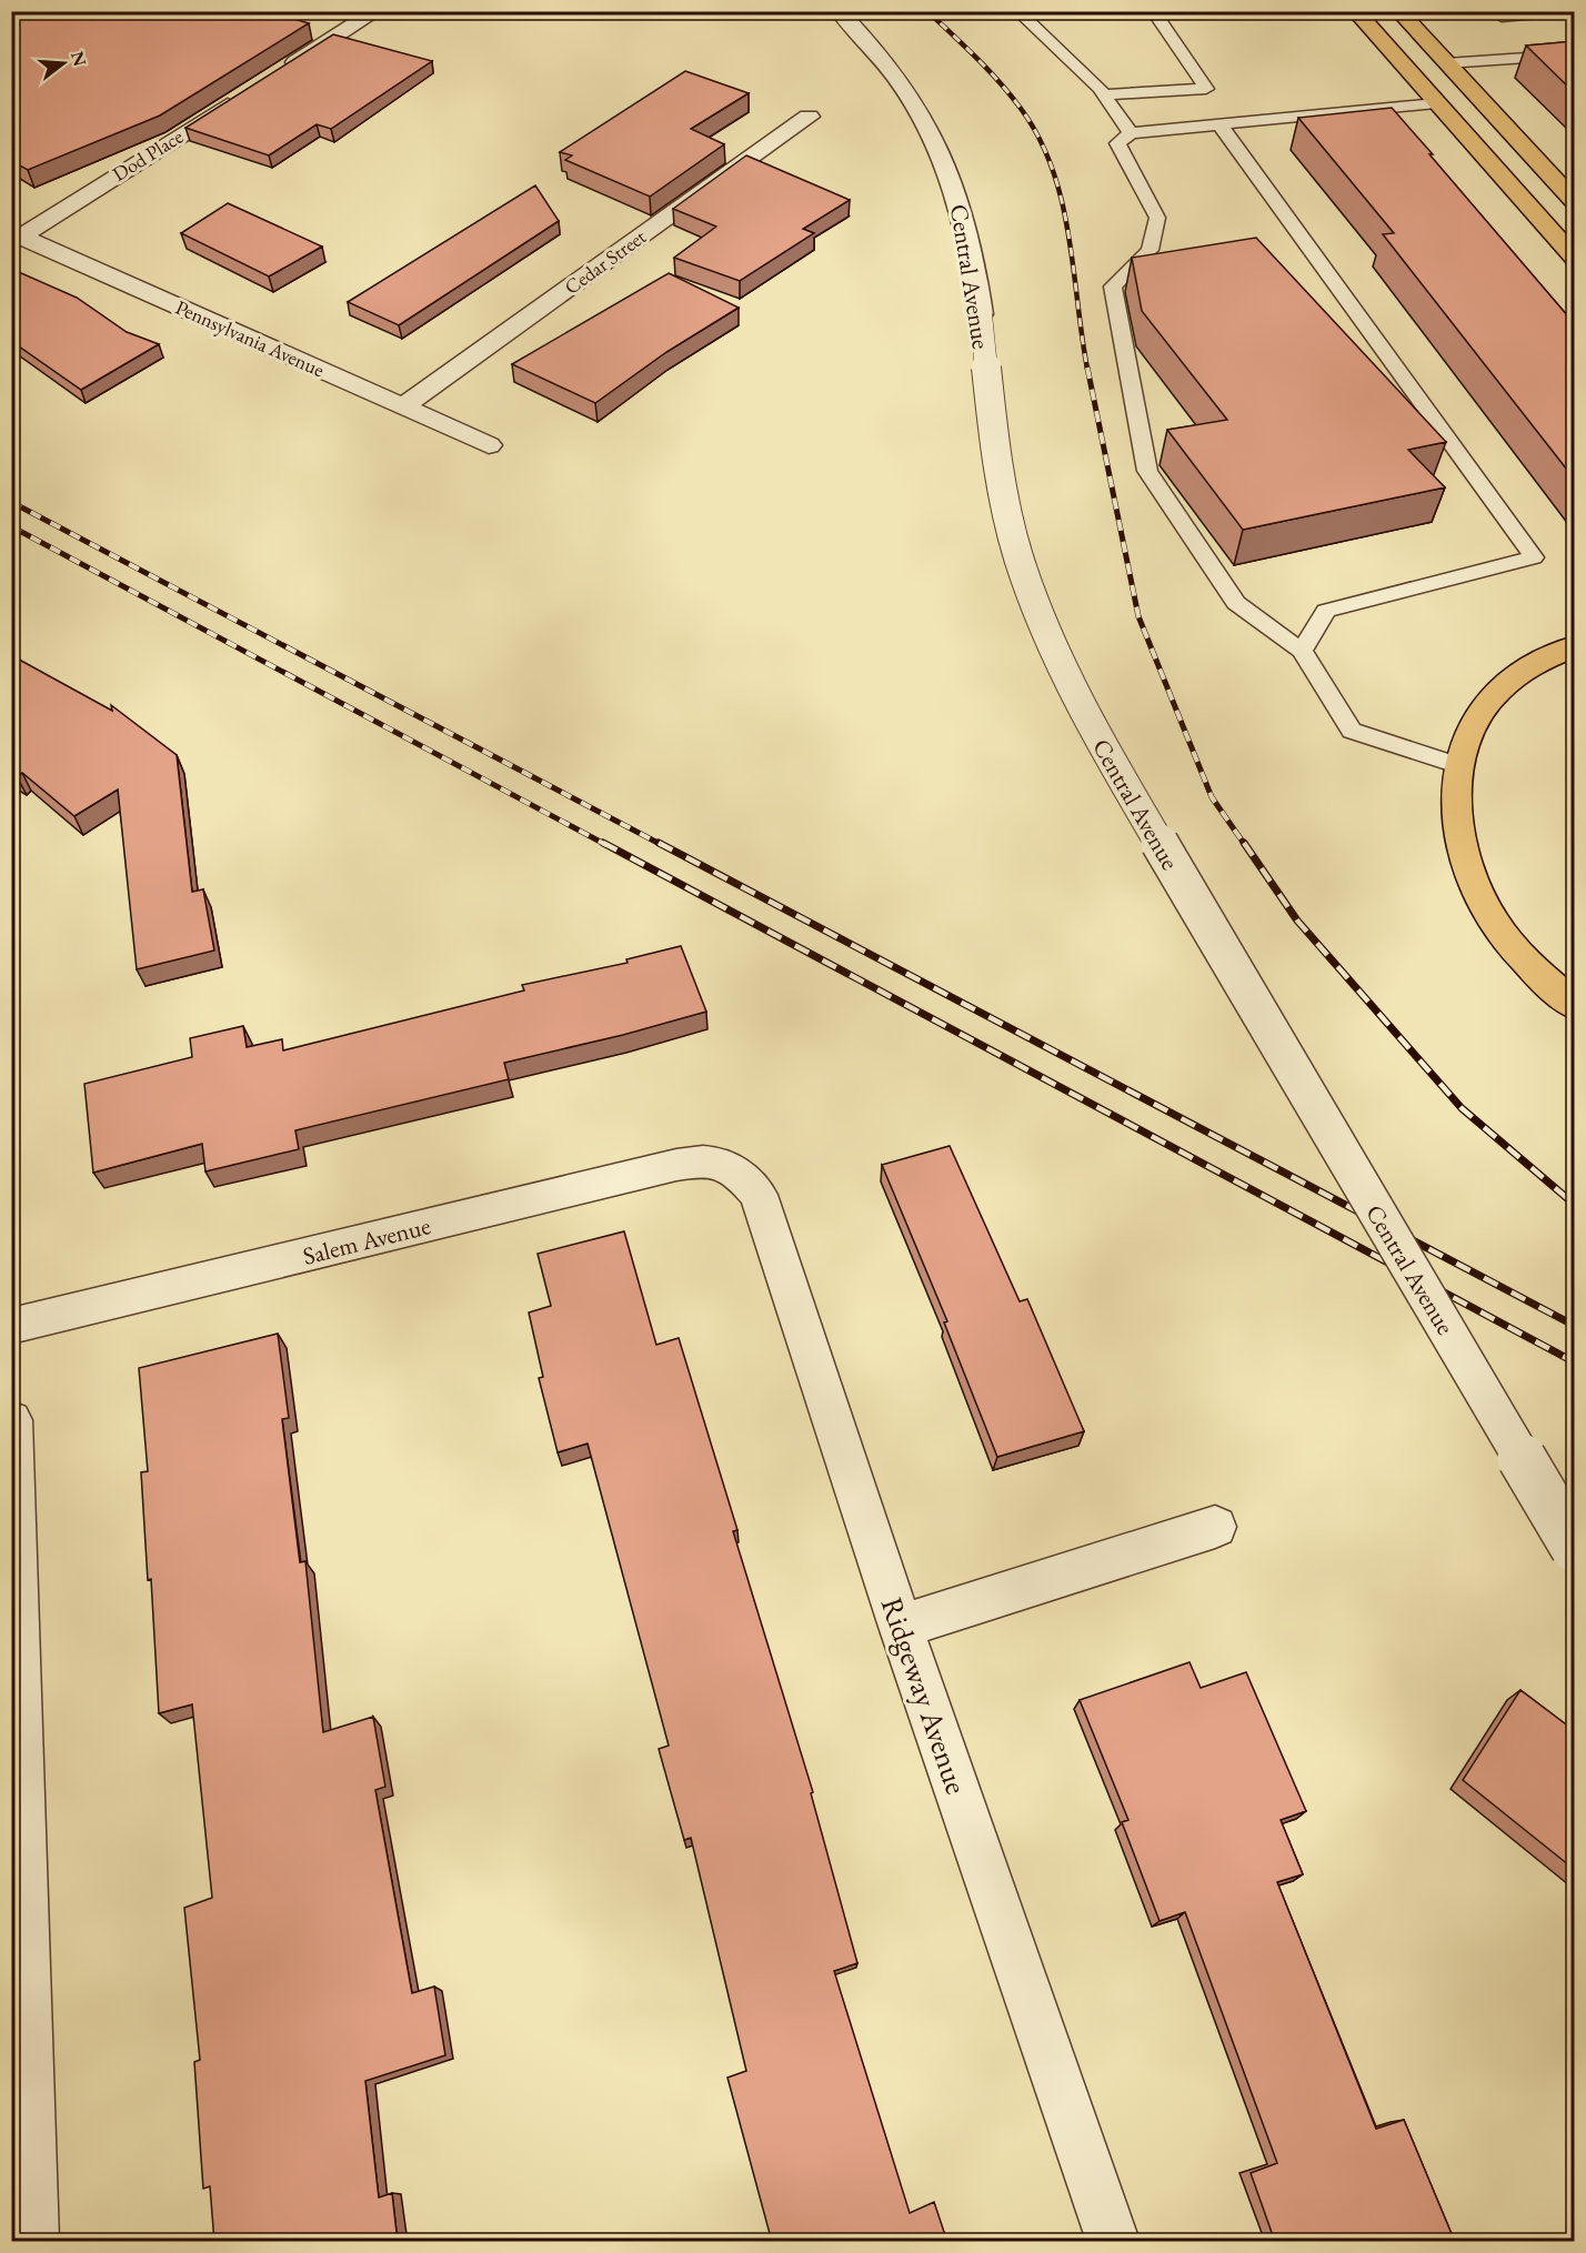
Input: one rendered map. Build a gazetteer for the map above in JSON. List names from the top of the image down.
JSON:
{
  "streets": {
    "street": [
      "Dod Place",
      "Cedar Street",
      "Central Avenue",
      "Pennsylvania Avenue",
      "Salem Avenue",
      "Ridgeway Avenue"
    ]
  },
  "crossings": [
    ["Dod Place", "Pennsylvania Avenue"],
    ["Cedar Street", "Pennsylvania Avenue"],
    ["Salem Avenue", "Ridgeway Avenue"]
  ],
  "north": "right"
}
